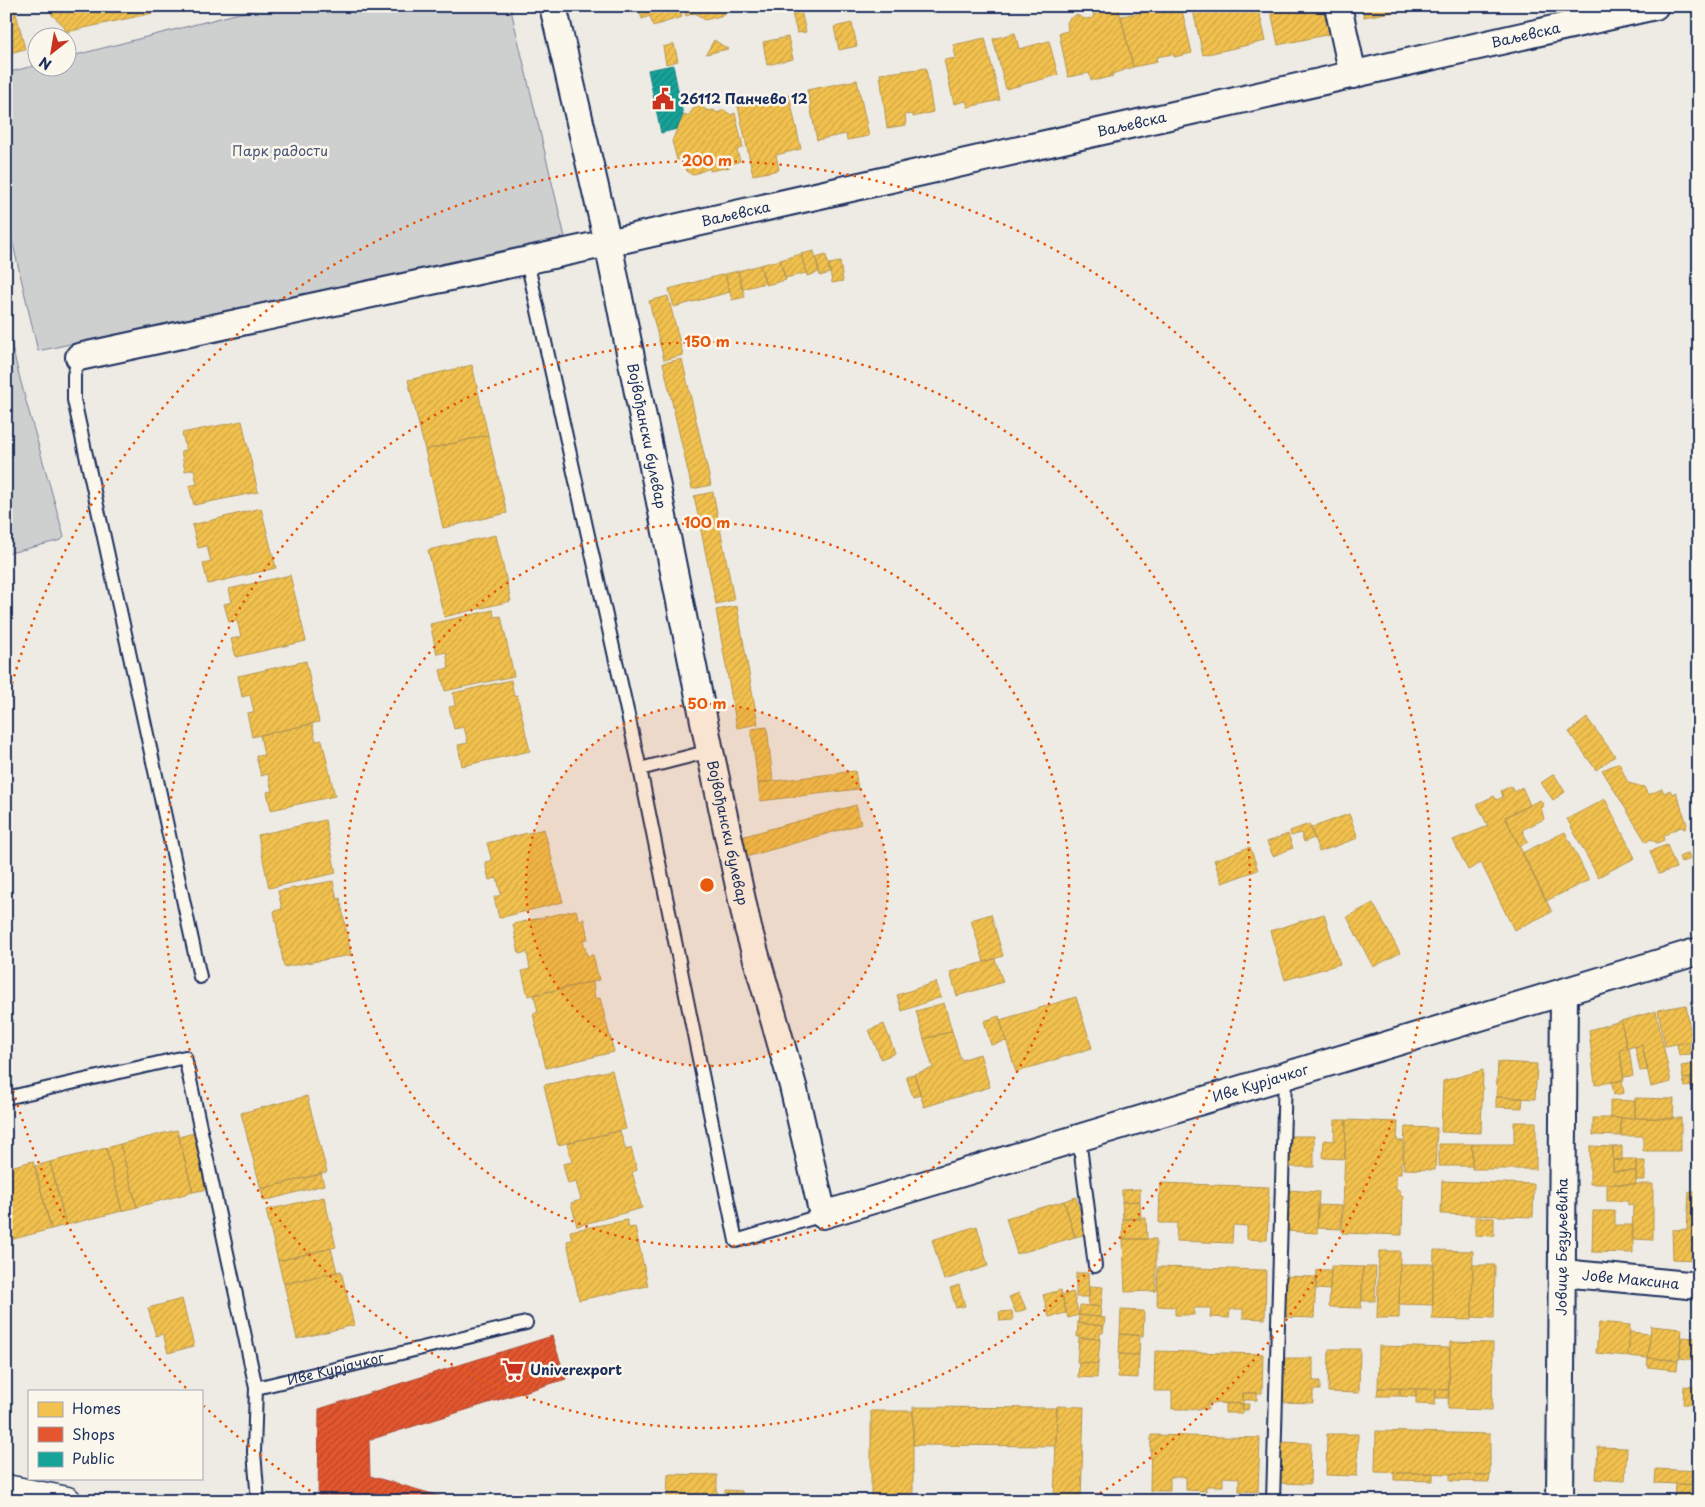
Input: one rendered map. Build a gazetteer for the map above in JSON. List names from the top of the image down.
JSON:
{
  "streets": {
    "street": [
      "Ваљевска",
      "Војвођански булевар",
      "Иве Курјачког",
      "Јовице Безуљевића",
      "Јове Максина"
    ]
  },
  "crossings": [
    ["Ваљевска", "Војвођански булевар"],
    ["Војвођански булевар", "Иве Курјачког"],
    ["Иве Курјачког", "Јовице Безуљевића"],
    ["Јовице Безуљевића", "Јове Максина"]
  ],
  "parks": ["Парк радости"],
  "places": {
    "public building": ["26112 Панчево 12"],
    "supermarket": ["Univerexport"]
  },
  "legend": ["Homes", "Shops", "Public"],
  "north": "bottom left",
  "rings": [
    "200 m",
    "150 m",
    "100 m",
    "50 m"
  ]
}
